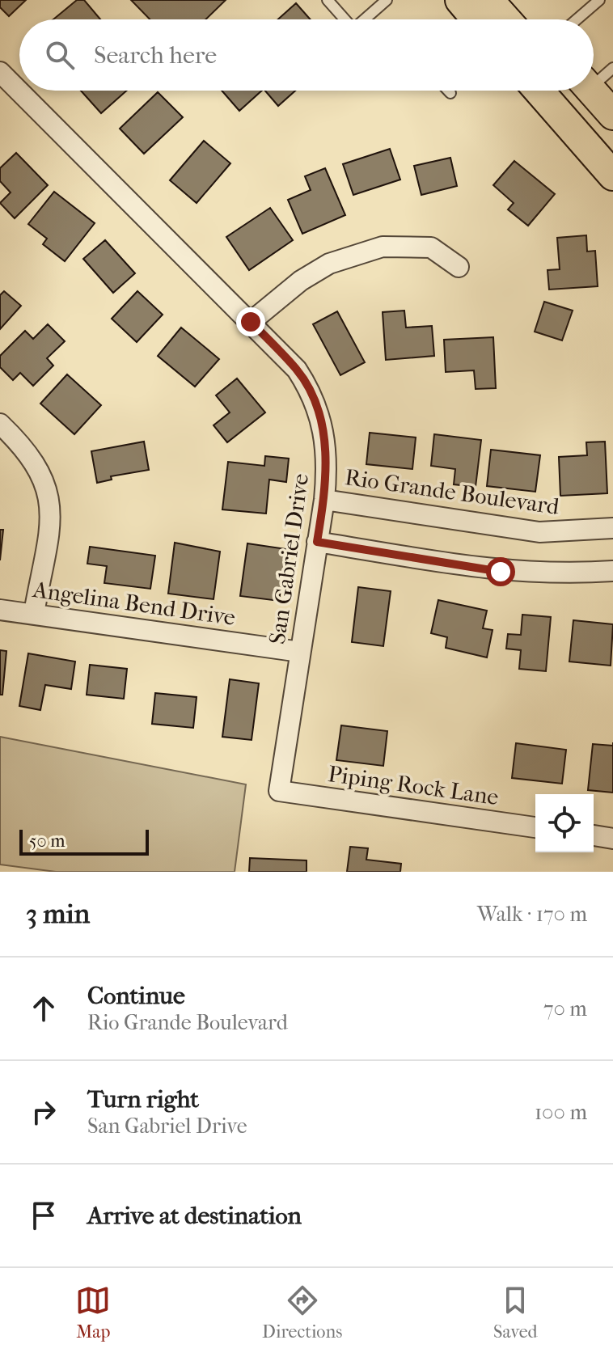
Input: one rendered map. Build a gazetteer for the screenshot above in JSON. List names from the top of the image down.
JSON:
{
  "streets": {
    "street": [
      "Rio Grande Boulevard",
      "San Gabriel Drive",
      "Angelina Bend Drive",
      "Piping Rock Lane"
    ]
  },
  "crossings": [
    ["Rio Grande Boulevard", "San Gabriel Drive"],
    ["San Gabriel Drive", "Angelina Bend Drive"],
    ["San Gabriel Drive", "Piping Rock Lane"]
  ],
  "scale_bar": "50 m",
  "page": {
    "search": "Search here",
    "scale": "50 m",
    "heading": ["3 min", "Walk · 170 m"],
    "list": [
      ["Continue", "Rio Grande Boulevard", "70 m"],
      ["Turn right", "San Gabriel Drive", "100 m"],
      "Arrive at destination"
    ],
    "nav": ["Map", "Directions", "Saved"]
  }
}
